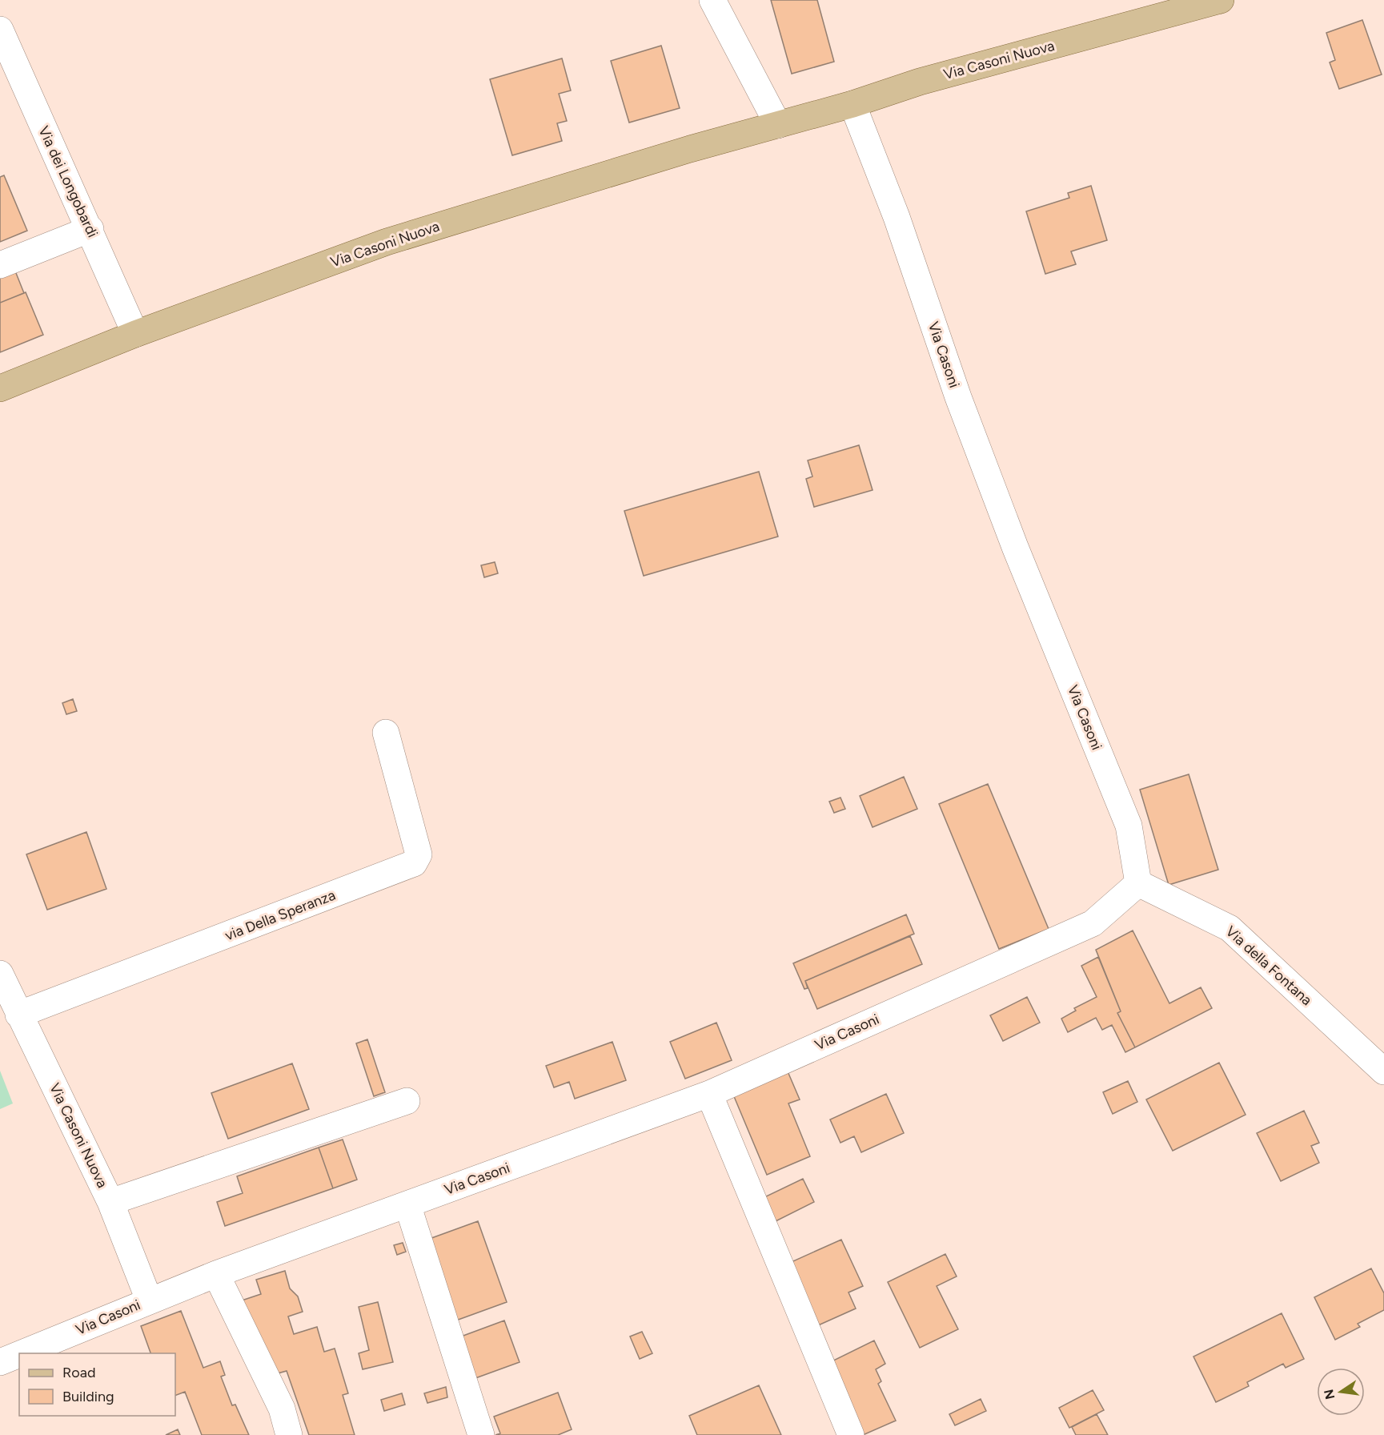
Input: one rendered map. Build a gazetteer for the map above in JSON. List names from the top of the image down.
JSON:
{
  "streets": {
    "main road": ["Via Casoni Nuova"],
    "street": [
      "Via dei Longobardi",
      "Via Casoni",
      "via Della Speranza",
      "Via della Fontana"
    ]
  },
  "crossings": [
    ["Via Casoni Nuova", "Via dei Longobardi"],
    ["Via Casoni Nuova", "Via Casoni"],
    ["Via Casoni Nuova", "via Della Speranza"],
    ["Via Casoni", "Via della Fontana"]
  ],
  "legend": ["Road", "Building"],
  "north": "left"
}
